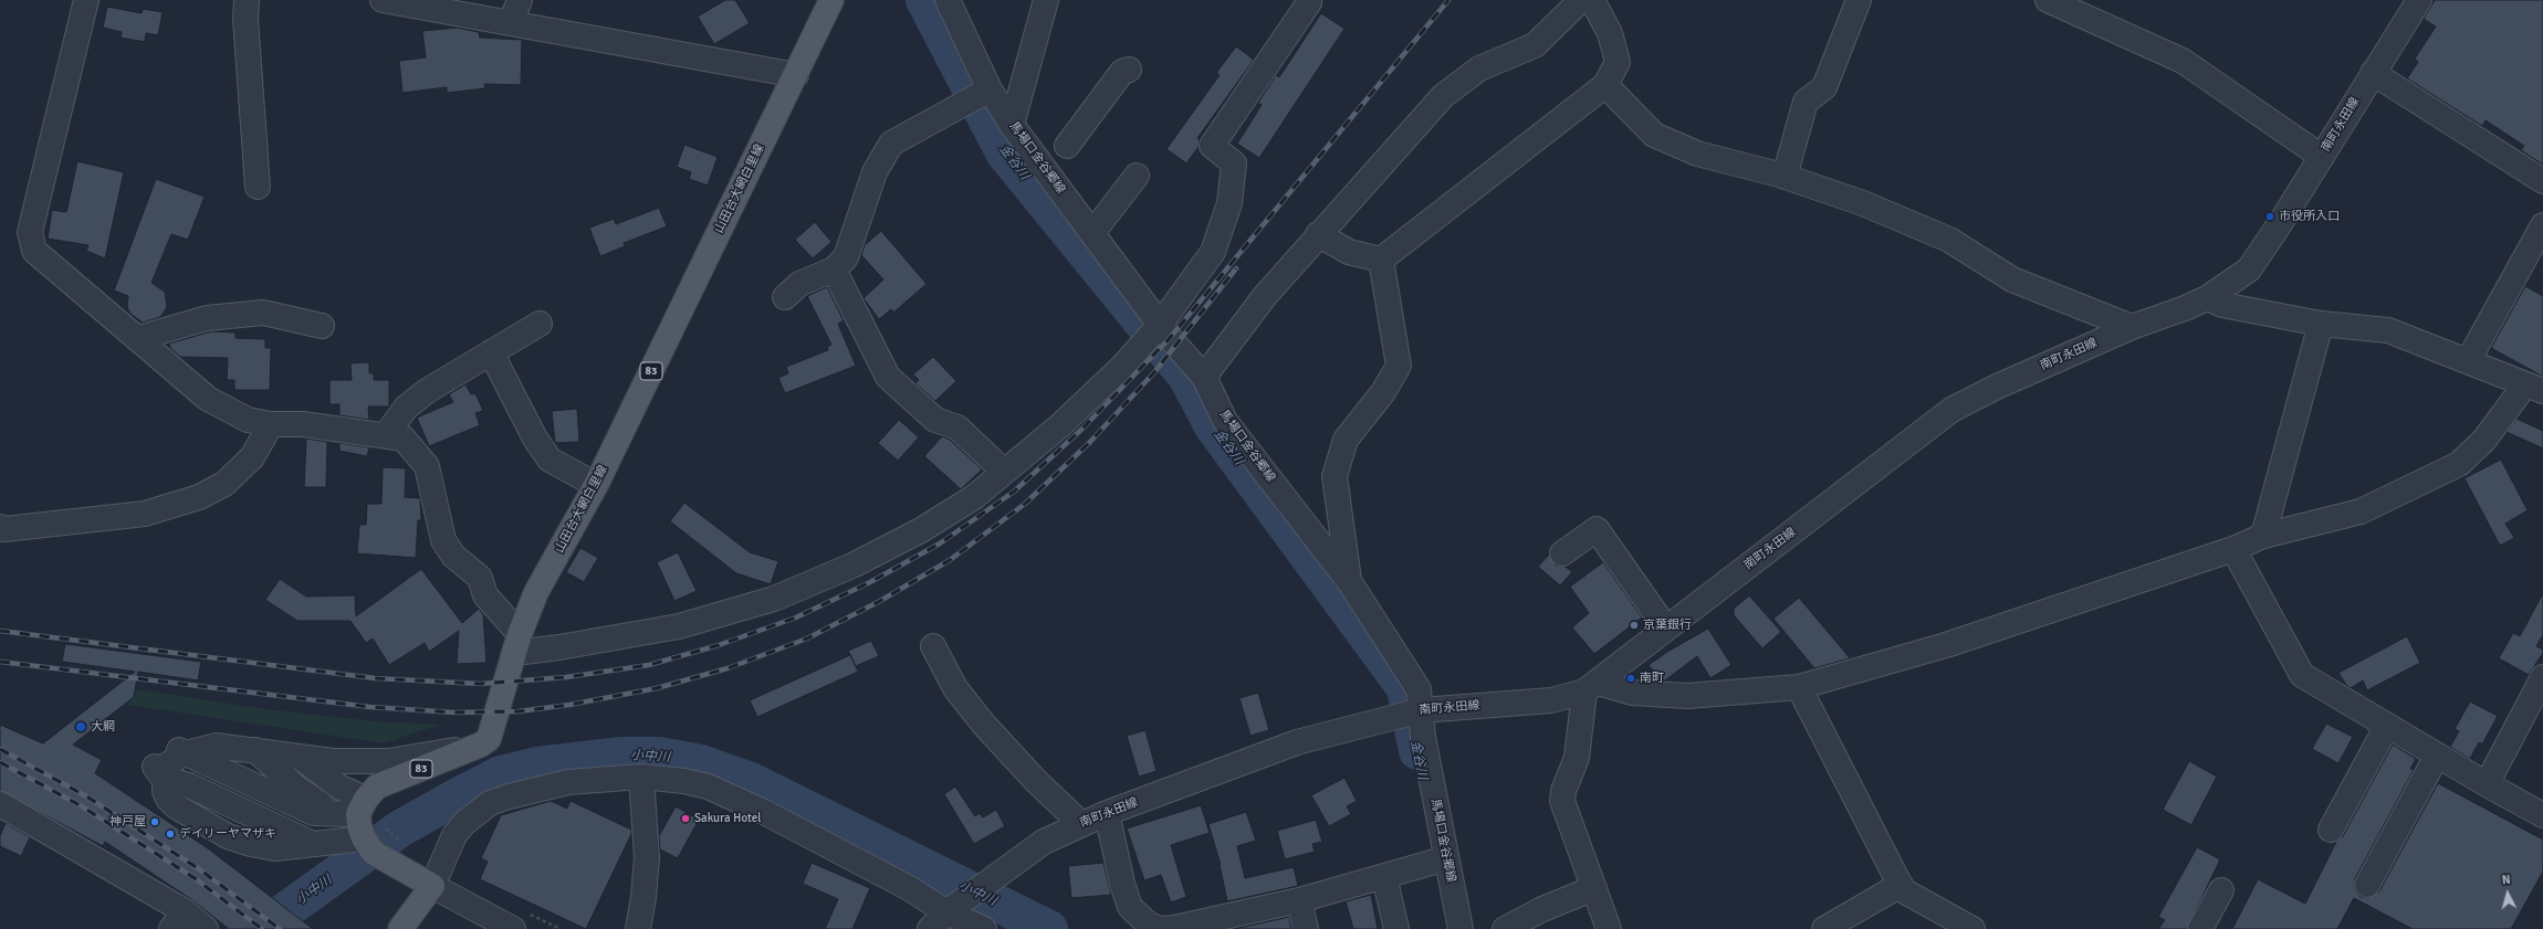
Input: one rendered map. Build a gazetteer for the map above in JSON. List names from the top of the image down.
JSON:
{
  "streets": {
    "main road": ["山田台大網白里線", "83"],
    "street": ["南町永田線", "馬場口金谷郷線"]
  },
  "crossings": [
    ["南町永田線", "馬場口金谷郷線"],
    ["山田台大網白里線", "83"]
  ],
  "water": ["金谷川", "小中川"],
  "places": [
    "市役所入口",
    "京葉銀行",
    "南町",
    "大網",
    "Sakura Hotel",
    "神戸屋",
    "デイリーヤマザキ"
  ],
  "north": "top"
}
